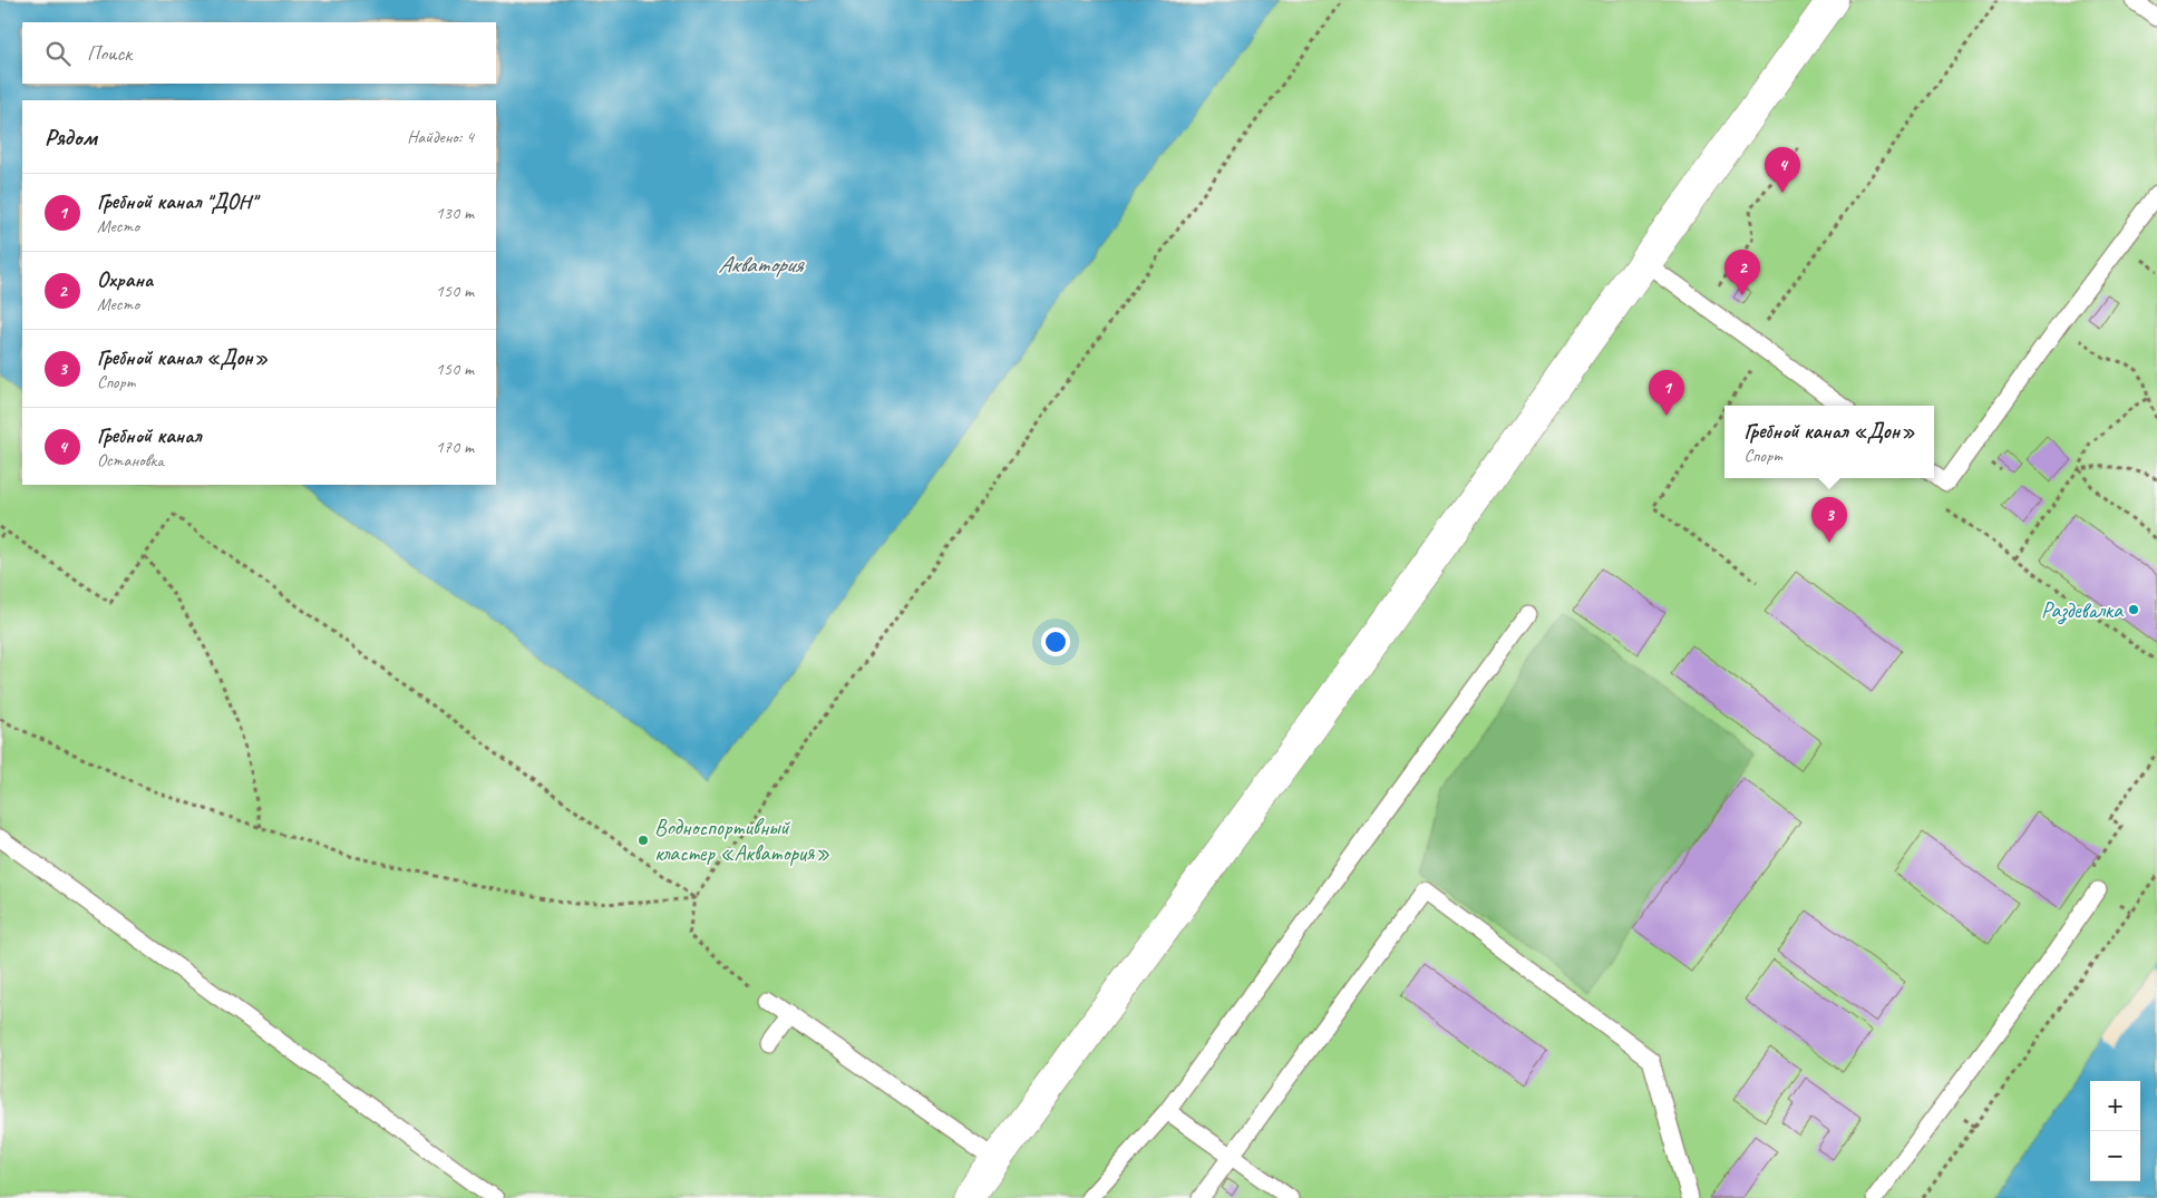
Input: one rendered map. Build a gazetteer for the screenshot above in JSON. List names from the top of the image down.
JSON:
{
  "water": ["Акватория"],
  "places": ["Раздевалка", "Водноспортивный кластер «Акватория»"],
  "page": {
    "search": "Поиск",
    "heading": ["Рядом", "Найдено: 4"],
    "pins": [
      "4",
      "2",
      "1",
      "3"
    ],
    "list": [
      {
        "mark": "1",
        "name": "Гребной канал \"ДОН\"",
        "note": "Место",
        "value": "130 m"
      },
      {
        "mark": "2",
        "name": "Охрана",
        "note": "Место",
        "value": "150 m"
      },
      {
        "mark": "3",
        "name": "Гребной канал «Дон»",
        "note": "Спорт",
        "value": "150 m"
      },
      {
        "mark": "4",
        "name": "Гребной канал",
        "note": "Остановка",
        "value": "170 m"
      }
    ],
    "popup": ["Гребной канал «Дон»", "Спорт"],
    "map_buttons": ["+", "−"]
  }
}
